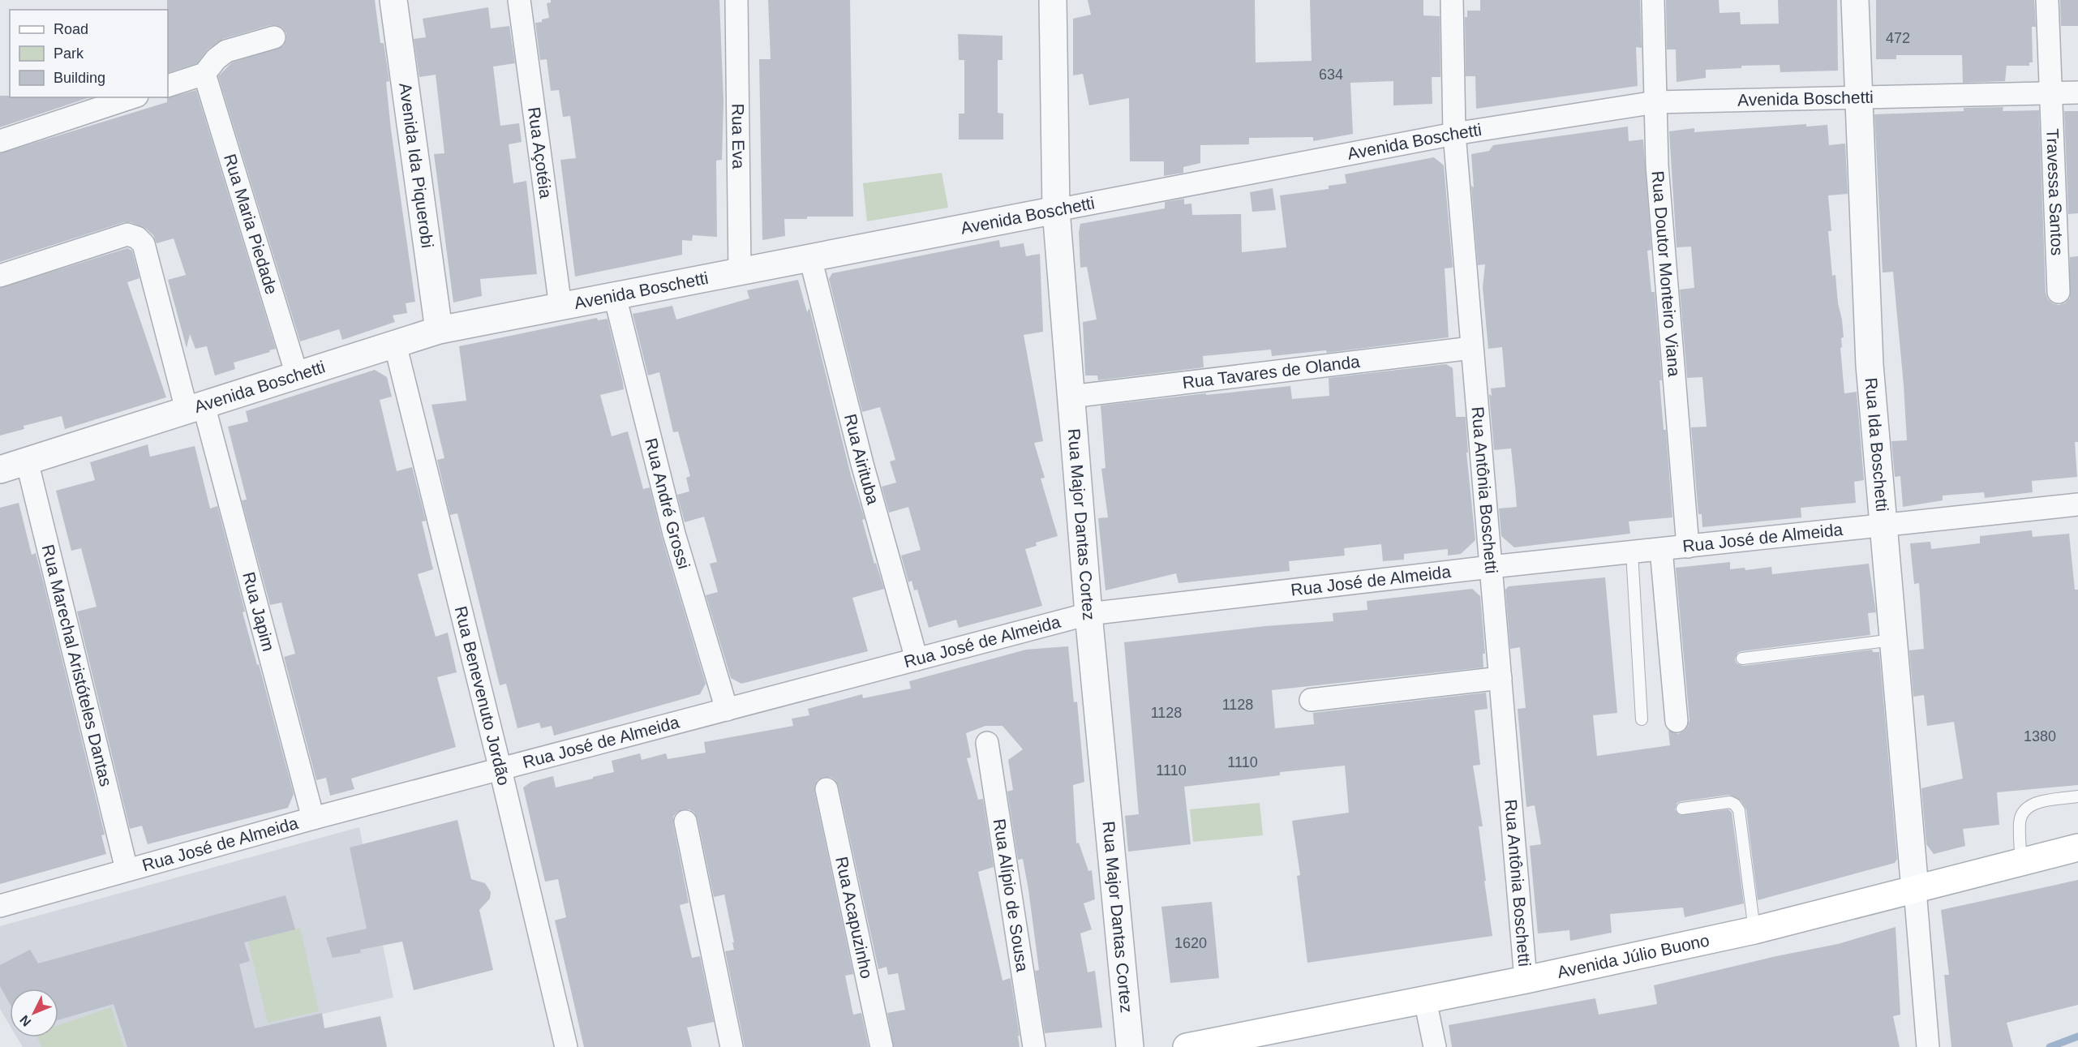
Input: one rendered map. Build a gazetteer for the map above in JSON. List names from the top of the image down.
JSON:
{
  "streets": {
    "main road": ["Avenida Júlio Buono"],
    "street": [
      "Avenida Boschetti",
      "Rua Eva",
      "Rua Açotéia",
      "Avenida Ida Piquerobi",
      "Travessa Santos",
      "Rua Maria Piedade",
      "Rua Doutor Monteiro Viana",
      "Rua Tavares de Olanda",
      "Rua Ida Boschetti",
      "Rua Airituba",
      "Rua Antônia Boschetti",
      "Rua André Grossi",
      "Rua Major Dantas Cortez",
      "Rua José de Almeida",
      "Rua Japim",
      "Rua Marechal Aristóteles Dantas",
      "Rua Benevenuto Jordão",
      "Rua Alípio de Sousa",
      "Rua Acapuzinho"
    ]
  },
  "crossings": [
    ["Avenida Boschetti", "Rua Eva"],
    ["Avenida Boschetti", "Rua Açotéia"],
    ["Avenida Boschetti", "Avenida Ida Piquerobi"],
    ["Avenida Boschetti", "Travessa Santos"],
    ["Avenida Boschetti", "Rua Maria Piedade"],
    ["Avenida Boschetti", "Rua Doutor Monteiro Viana"],
    ["Avenida Boschetti", "Rua Ida Boschetti"],
    ["Avenida Boschetti", "Rua Airituba"],
    ["Avenida Boschetti", "Rua Antônia Boschetti"],
    ["Avenida Boschetti", "Rua André Grossi"],
    ["Avenida Boschetti", "Rua Major Dantas Cortez"],
    ["Avenida Boschetti", "Rua Japim"],
    ["Avenida Boschetti", "Rua Marechal Aristóteles Dantas"],
    ["Avenida Boschetti", "Rua Benevenuto Jordão"],
    ["Rua Doutor Monteiro Viana", "Rua José de Almeida"],
    ["Rua Tavares de Olanda", "Rua Antônia Boschetti"],
    ["Rua Tavares de Olanda", "Rua Major Dantas Cortez"],
    ["Rua Ida Boschetti", "Rua José de Almeida"],
    ["Rua Ida Boschetti", "Avenida Júlio Buono"],
    ["Rua Airituba", "Rua José de Almeida"],
    ["Rua Antônia Boschetti", "Rua José de Almeida"],
    ["Rua Antônia Boschetti", "Avenida Júlio Buono"],
    ["Rua André Grossi", "Rua José de Almeida"],
    ["Rua Major Dantas Cortez", "Rua José de Almeida"],
    ["Rua José de Almeida", "Rua Japim"],
    ["Rua José de Almeida", "Rua Marechal Aristóteles Dantas"],
    ["Rua José de Almeida", "Rua Benevenuto Jordão"]
  ],
  "house_numbers": [
    "472",
    "634",
    "1128",
    "1128",
    "1380",
    "1110",
    "1110",
    "1620"
  ],
  "legend": ["Road", "Park", "Building"],
  "north": "bottom left"
}
